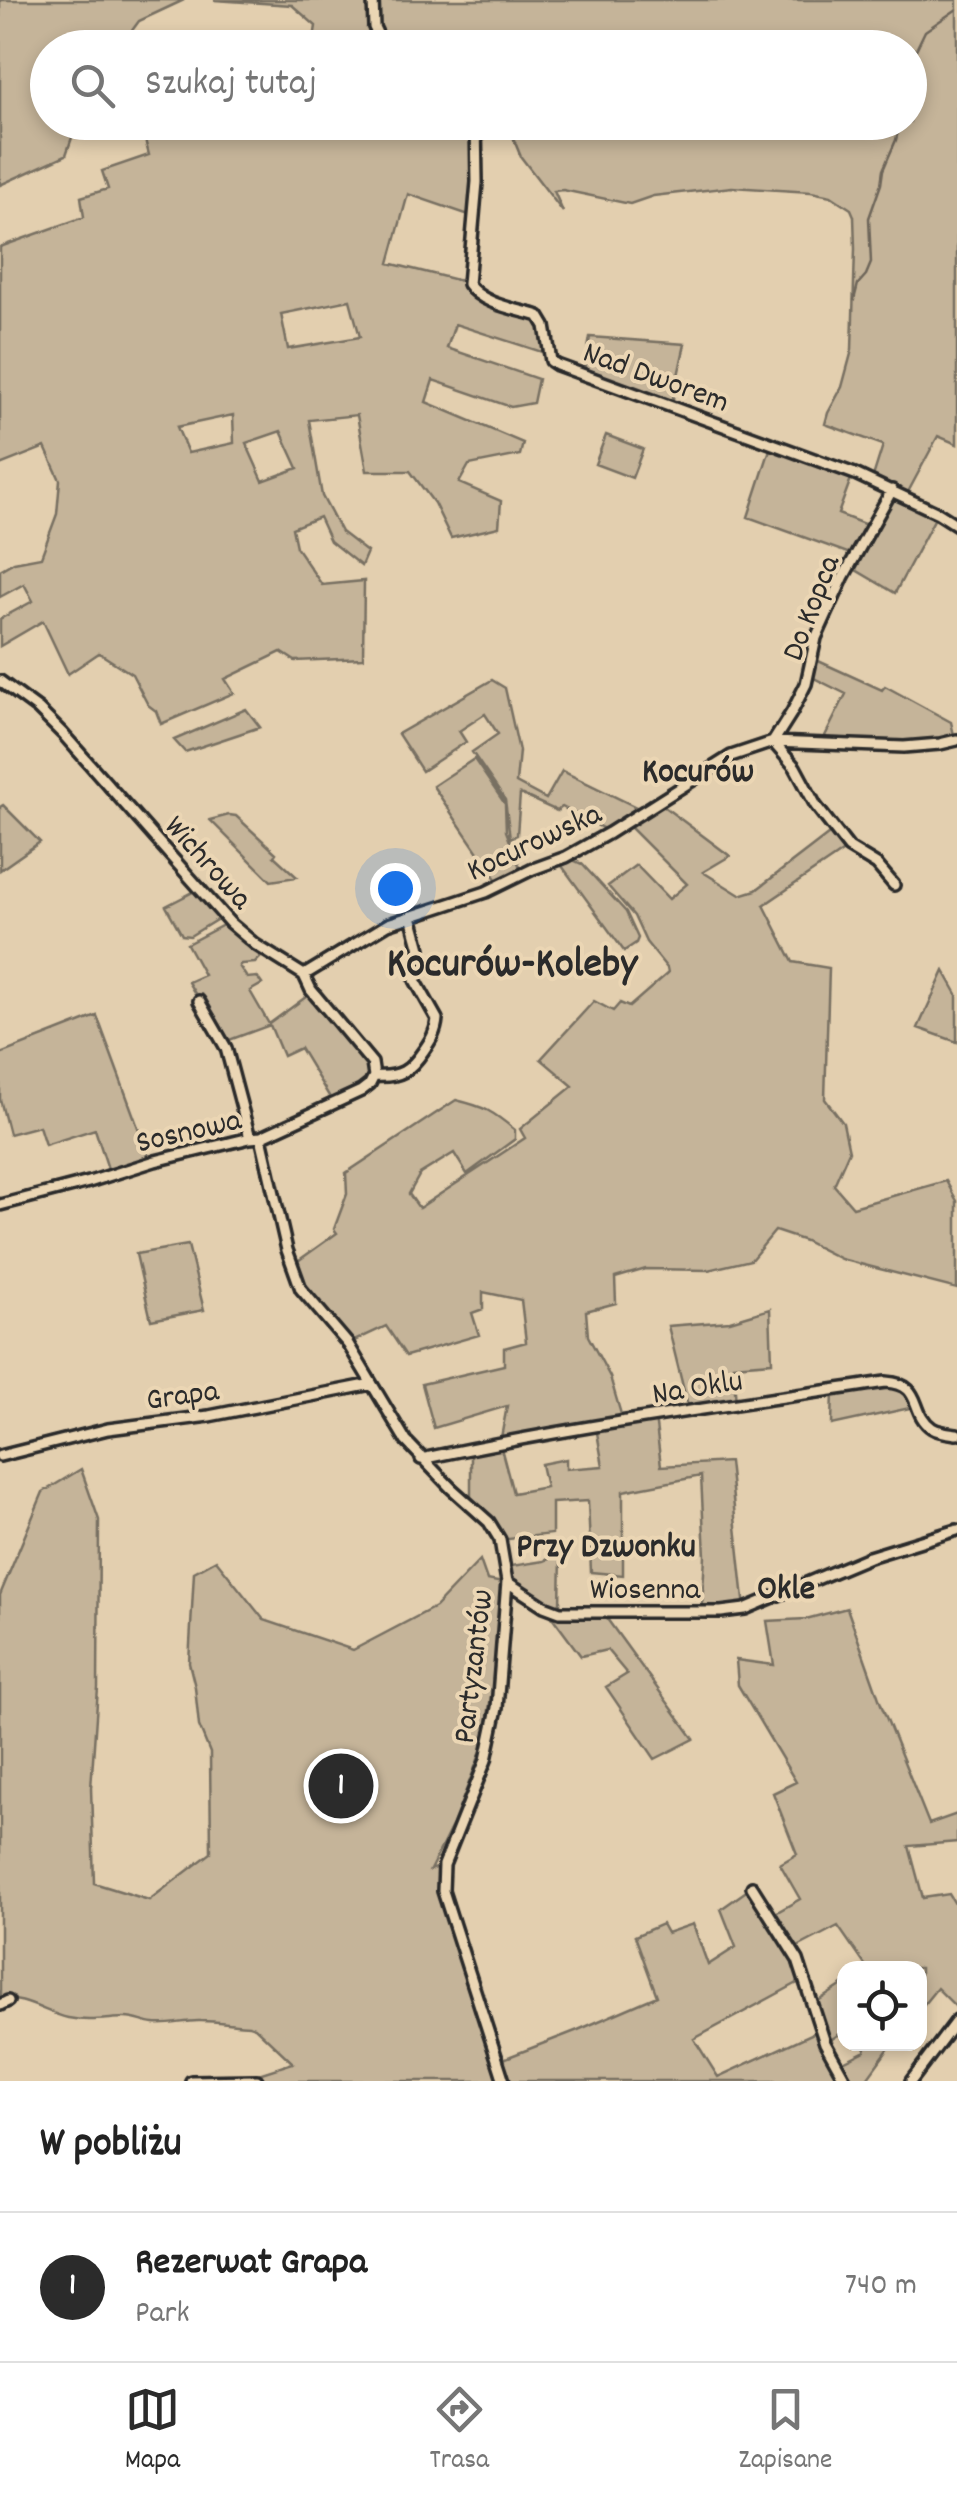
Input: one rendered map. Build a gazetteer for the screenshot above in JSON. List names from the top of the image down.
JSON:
{
  "streets": {
    "street": [
      "Nad Dworem",
      "Do Kopca",
      "Kocurowska",
      "Wichrowa",
      "Sosnowa",
      "Na Oklu",
      "Grapa",
      "Wiosenna",
      "Partyzantów"
    ]
  },
  "crossings": [
    ["Nad Dworem", "Do Kopca"],
    ["Do Kopca", "Kocurowska"],
    ["Kocurowska", "Wichrowa"],
    ["Kocurowska", "Sosnowa"],
    ["Wichrowa", "Sosnowa"],
    ["Sosnowa", "Partyzantów"],
    ["Na Oklu", "Partyzantów"],
    ["Grapa", "Partyzantów"],
    ["Wiosenna", "Partyzantów"]
  ],
  "districts": [
    "Kocurów",
    "Kocurów-Koleby",
    "Przy Dzwonku",
    "Okle"
  ],
  "page": {
    "search": "Szukaj tutaj",
    "pins": "1",
    "heading": "W pobliżu",
    "list": [
      {
        "mark": "1",
        "name": "Rezerwat Grapa",
        "note": "Park",
        "value": "740 m"
      }
    ],
    "nav": ["Mapa", "Trasa", "Zapisane"]
  }
}
